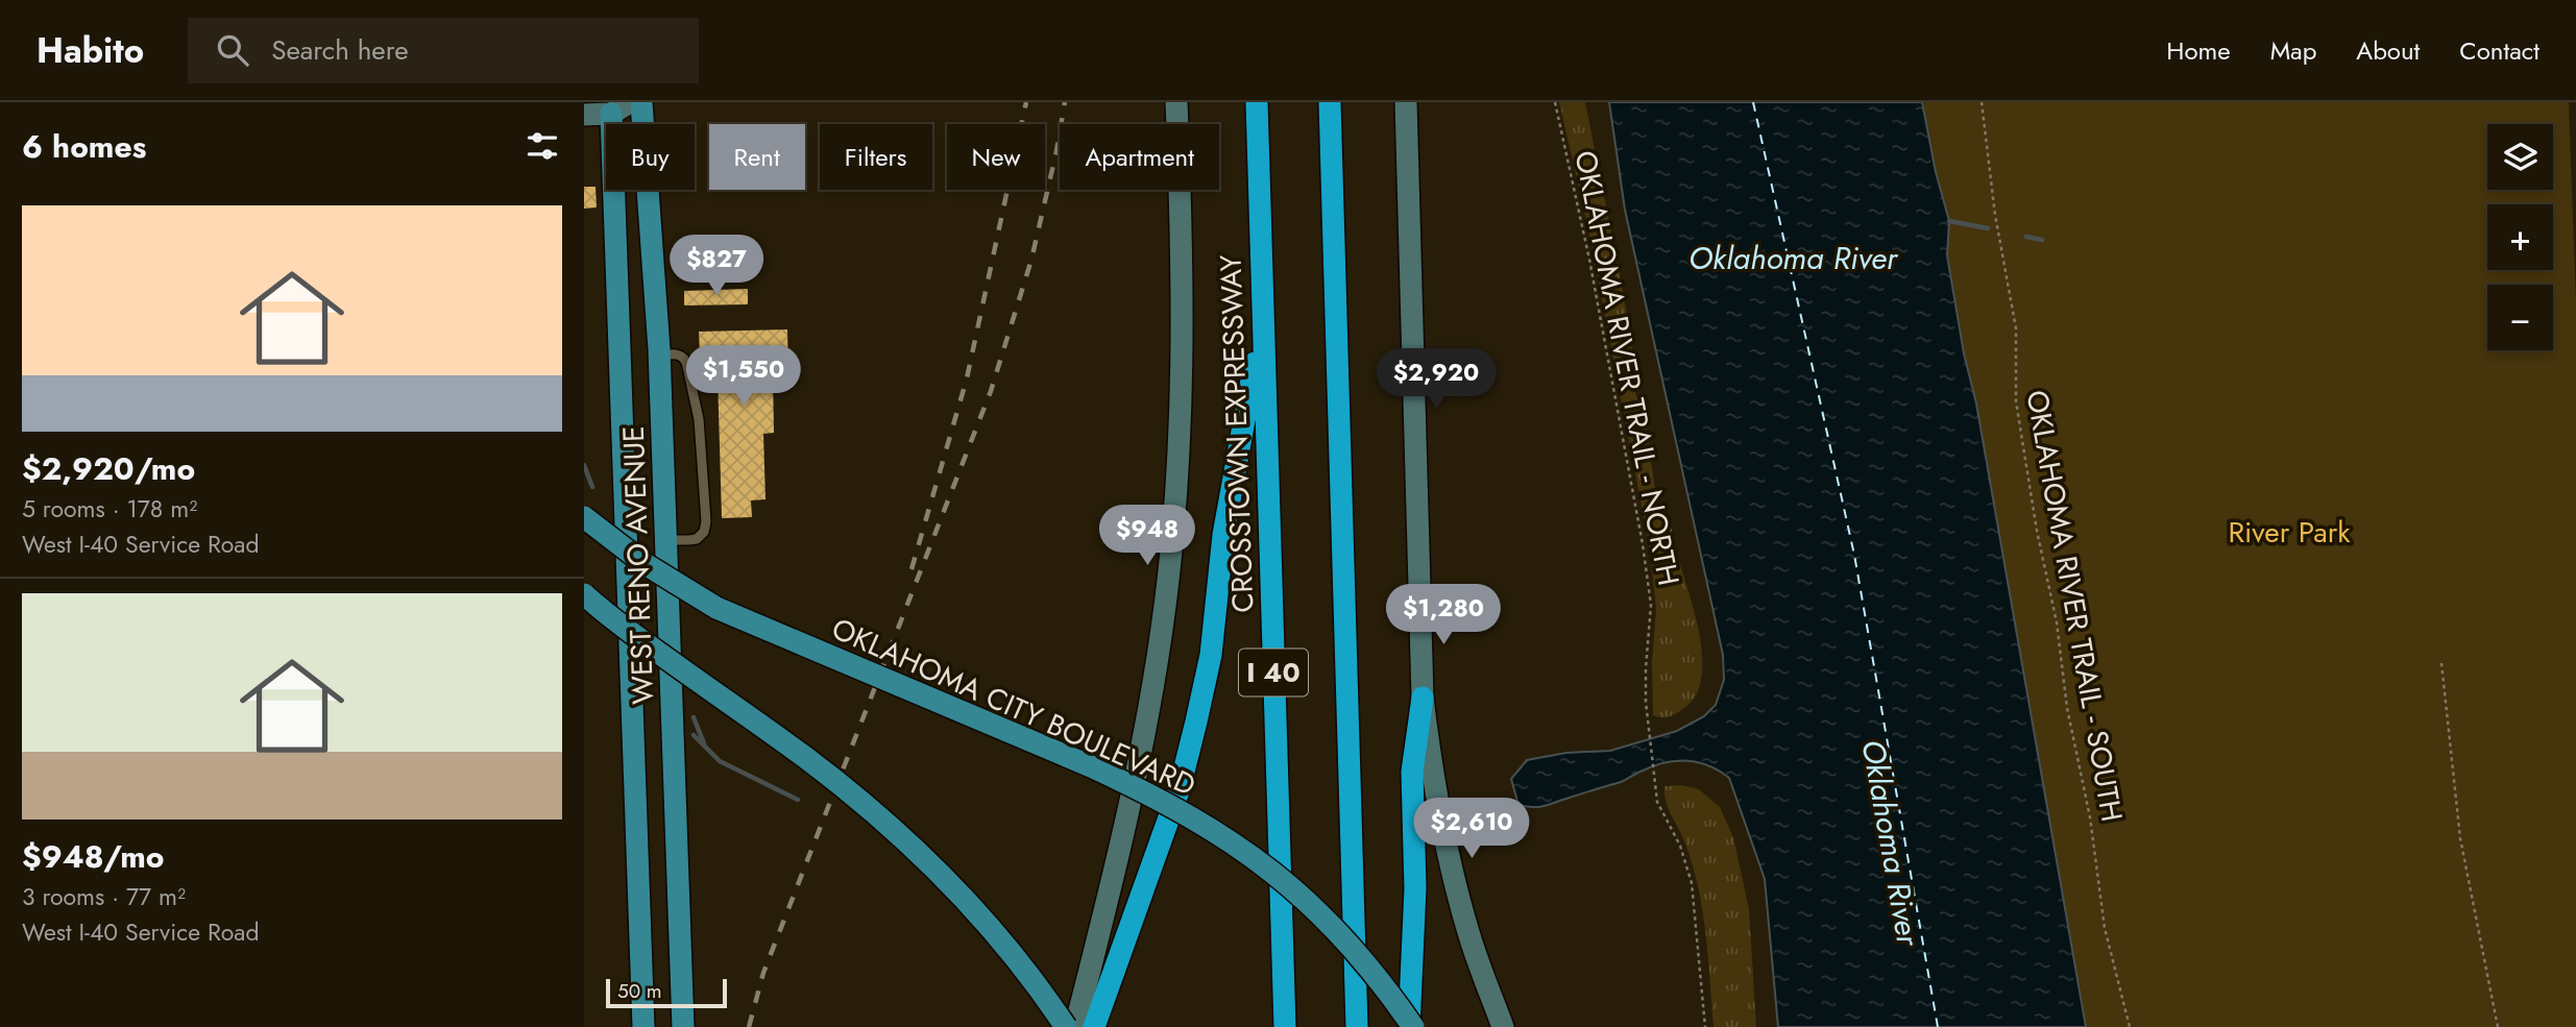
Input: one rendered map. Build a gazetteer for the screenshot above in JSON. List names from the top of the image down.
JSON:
{
  "streets": {
    "highway": ["CROSSTOWN EXPRESSWAY", "I 40"],
    "main road": ["WEST RENO AVENUE", "OKLAHOMA CITY BOULEVARD"],
    "path": ["OKLAHOMA RIVER TRAIL - NORTH", "OKLAHOMA RIVER TRAIL - SOUTH"]
  },
  "water": ["Oklahoma River"],
  "parks": ["River Park"],
  "scale_bar": "50 m",
  "page": {
    "header": "Habito",
    "search": "Search here",
    "nav": [
      "Home",
      "Map",
      "About",
      "Contact"
    ],
    "heading": "6 homes",
    "map_buttons": ["+", "−"],
    "chip": [
      "Buy",
      "Rent",
      "Filters",
      "New",
      "Apartment"
    ],
    "list": [
      {
        "name": "$2,920/mo",
        "note": "5 rooms · 178 m² · West I-40 Service Road"
      },
      {
        "name": "$948/mo",
        "note": "3 rooms · 77 m² · West I-40 Service Road"
      }
    ],
    "price": [
      "$827",
      "$1,550",
      "$2,920",
      "$948",
      "$1,280",
      "$2,610"
    ],
    "scale": "50 m"
  }
}
